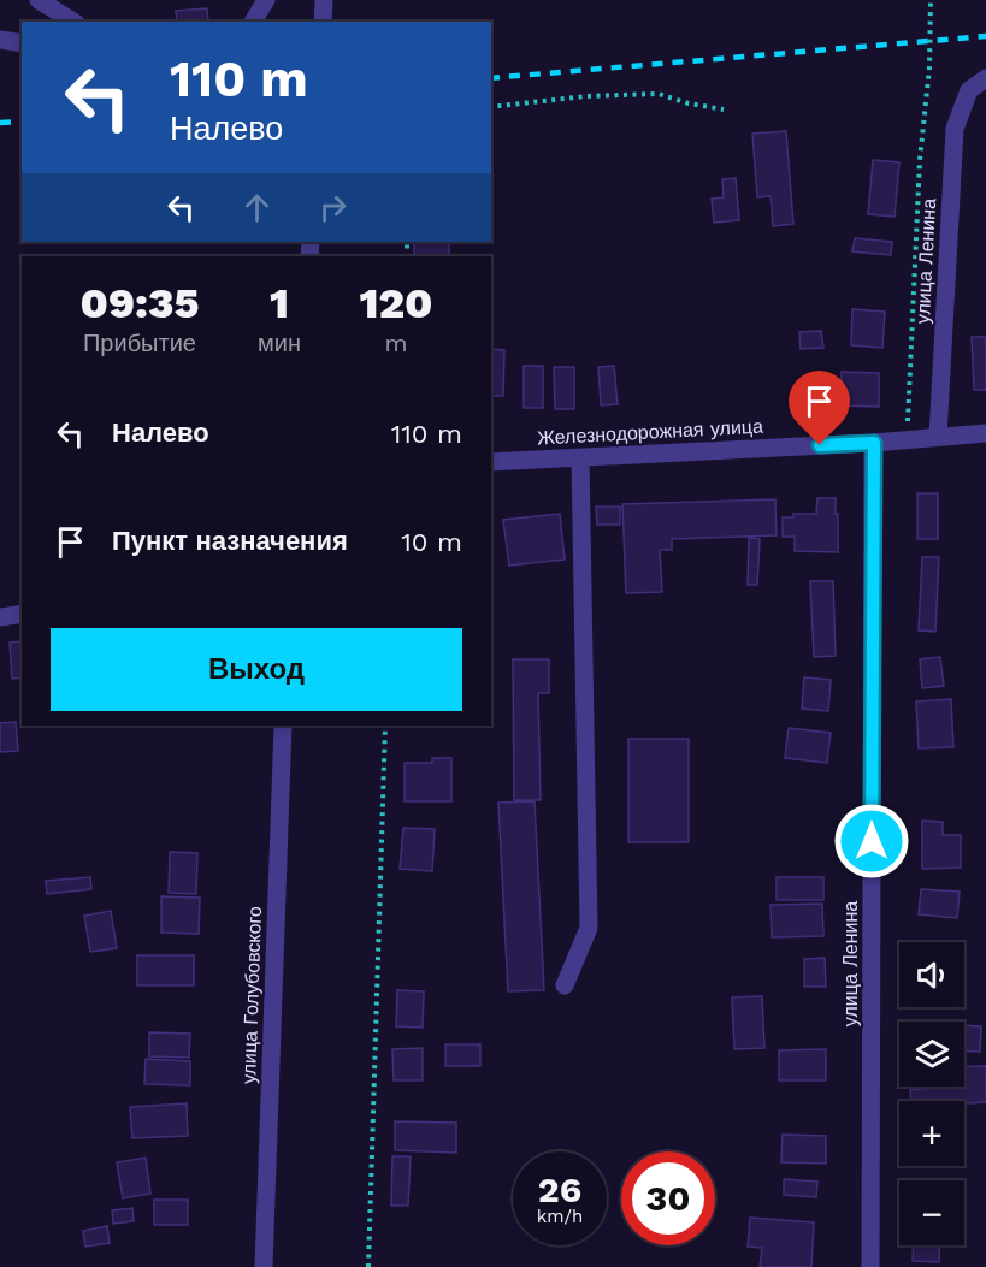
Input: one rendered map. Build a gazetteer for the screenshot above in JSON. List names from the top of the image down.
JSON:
{
  "streets": {
    "street": ["улица Ленина", "Железнодорожная улица", "улица Голубовского"]
  },
  "crossings": [
    ["улица Ленина", "Железнодорожная улица"]
  ],
  "page": {
    "turn": ["110 m", "Налево"],
    "eta": [
      "09:35",
      "Прибытие",
      "1",
      "мин",
      "120",
      "m"
    ],
    "list": [
      {
        "name": "Налево",
        "value": "110 m"
      },
      {
        "name": "Пункт назначения",
        "value": "10 m"
      }
    ],
    "buttons": "Выход",
    "map_buttons": ["+", "−"],
    "speed": "26 km/h",
    "limit": "30"
  }
}
